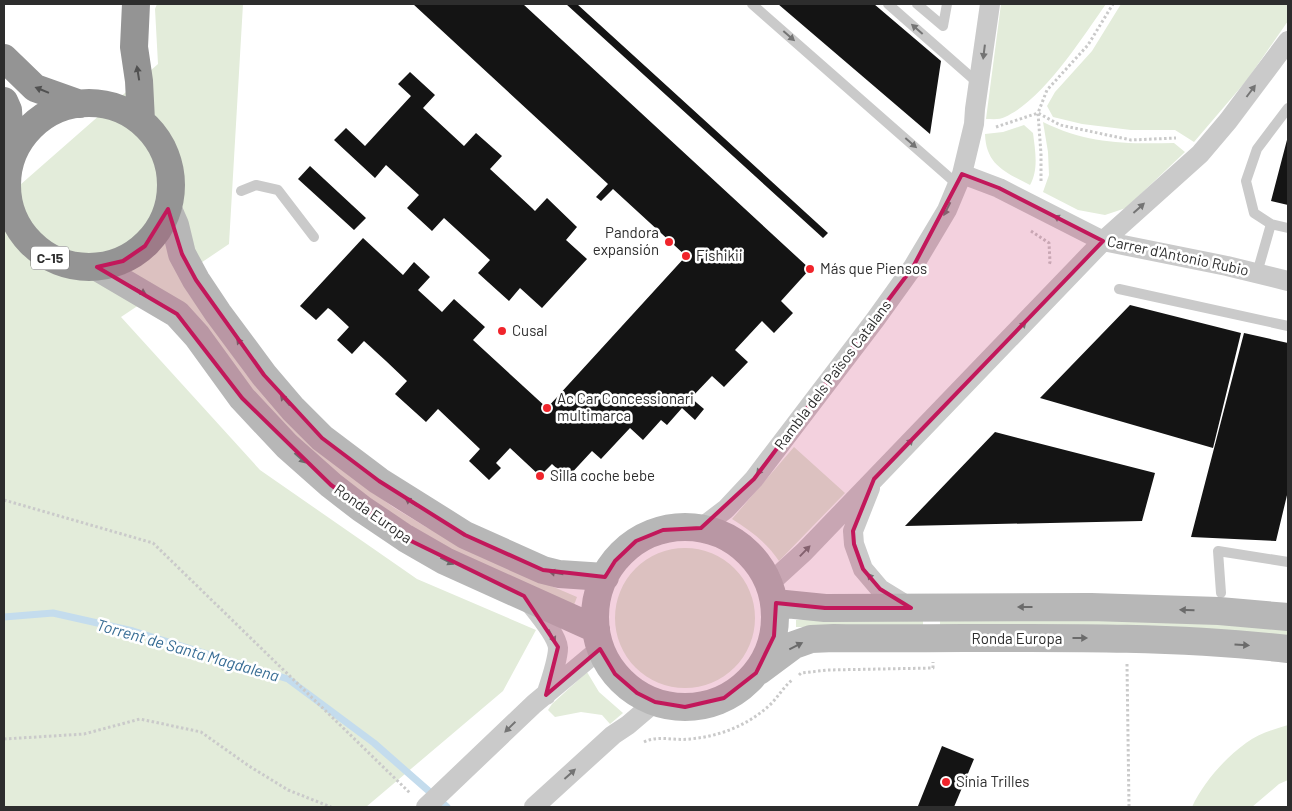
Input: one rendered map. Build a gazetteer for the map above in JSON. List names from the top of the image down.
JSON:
{
  "streets": {
    "highway": ["C-15"],
    "street": ["Carrer d'Antonio Rubio", "Rambla dels Països Catalans", "Ronda Europa"]
  },
  "crossings": [
    ["Carrer d'Antonio Rubio", "Rambla dels Països Catalans"],
    ["C-15", "Ronda Europa"],
    ["Rambla dels Països Catalans", "Ronda Europa"]
  ],
  "one_way": ["Carrer d'Antonio Rubio"],
  "water": ["Torrent de Santa Magdalena"],
  "places": [
    "Pandora expansión",
    "Fishikii",
    "Más que Piensos",
    "Cusal",
    "Ac Car Concessionari multimarca",
    "Silla coche bebe",
    "Sínia Trilles"
  ]
}
